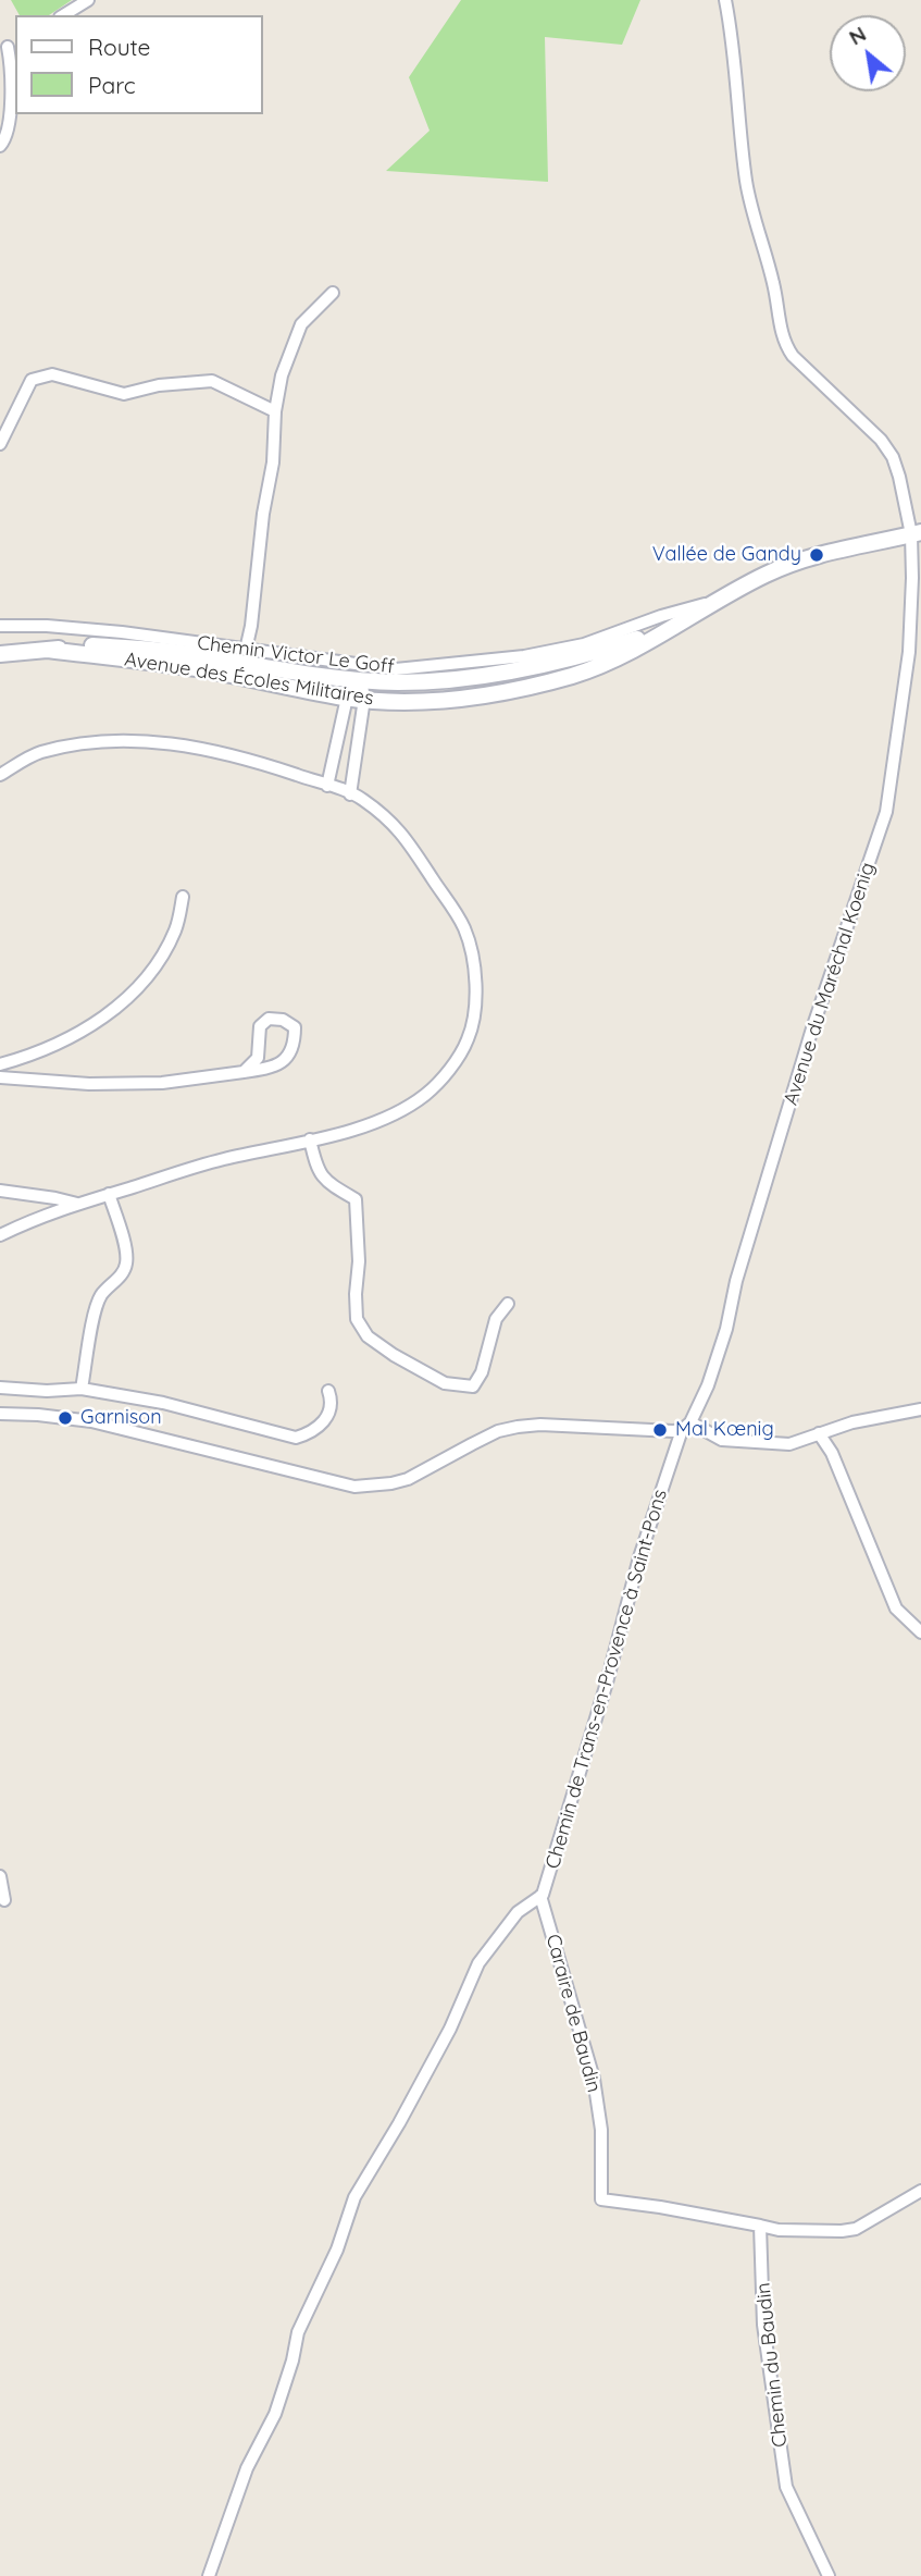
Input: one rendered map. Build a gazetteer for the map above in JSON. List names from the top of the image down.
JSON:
{
  "streets": {
    "street": [
      "Chemin Victor Le Goff",
      "Avenue des Écoles Militaires",
      "Avenue du Maréchal Koenig",
      "Chemin de Trans-en-Provence à Saint-Pons",
      "Caraire de Baudin",
      "Chemin du Baudin"
    ]
  },
  "crossings": [
    ["Chemin Victor Le Goff", "Avenue des Écoles Militaires"],
    ["Avenue des Écoles Militaires", "Avenue du Maréchal Koenig"],
    ["Avenue du Maréchal Koenig", "Chemin de Trans-en-Provence à Saint-Pons"],
    ["Chemin de Trans-en-Provence à Saint-Pons", "Caraire de Baudin"],
    ["Caraire de Baudin", "Chemin du Baudin"]
  ],
  "places": ["Vallée de Gandy", "Garnison", "Mal Kœnig"],
  "legend": ["Route", "Parc"],
  "north": "top left"
}
